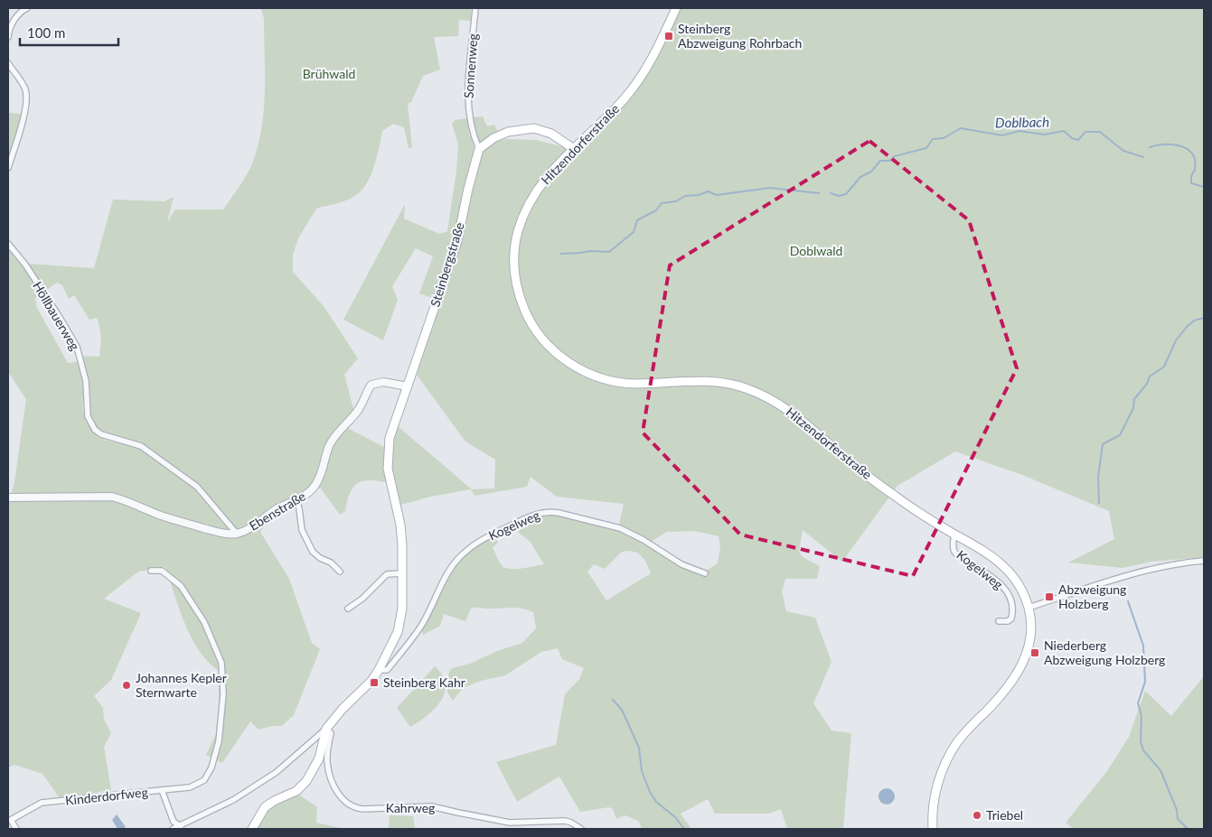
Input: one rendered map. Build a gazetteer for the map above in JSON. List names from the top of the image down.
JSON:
{
  "streets": {
    "main road": ["Hitzendorferstraße", "Steinbergstraße"],
    "street": [
      "Sonnenweg",
      "Höllbauerweg",
      "Ebenstraße",
      "Kogelweg",
      "Kinderdorfweg",
      "Kahrweg"
    ]
  },
  "crossings": [
    ["Sonnenweg", "Steinbergstraße"],
    ["Hitzendorferstraße", "Kogelweg"],
    ["Steinbergstraße", "Ebenstraße"],
    ["Steinbergstraße", "Kogelweg"],
    ["Steinbergstraße", "Kahrweg"],
    ["Höllbauerweg", "Ebenstraße"]
  ],
  "water": ["Doblbach"],
  "parks": ["Brühwald", "Doblwald"],
  "places": {
    "transit": [
      "Steinberg Abzweigung Rohrbach",
      "Abzweigung Holzberg",
      "Niederberg Abzweigung Holzberg",
      "Steinberg Kahr"
    ],
    "other": ["Johannes Kepler Sternwarte", "Triebel"]
  },
  "scale_bar": "100 m"
}
